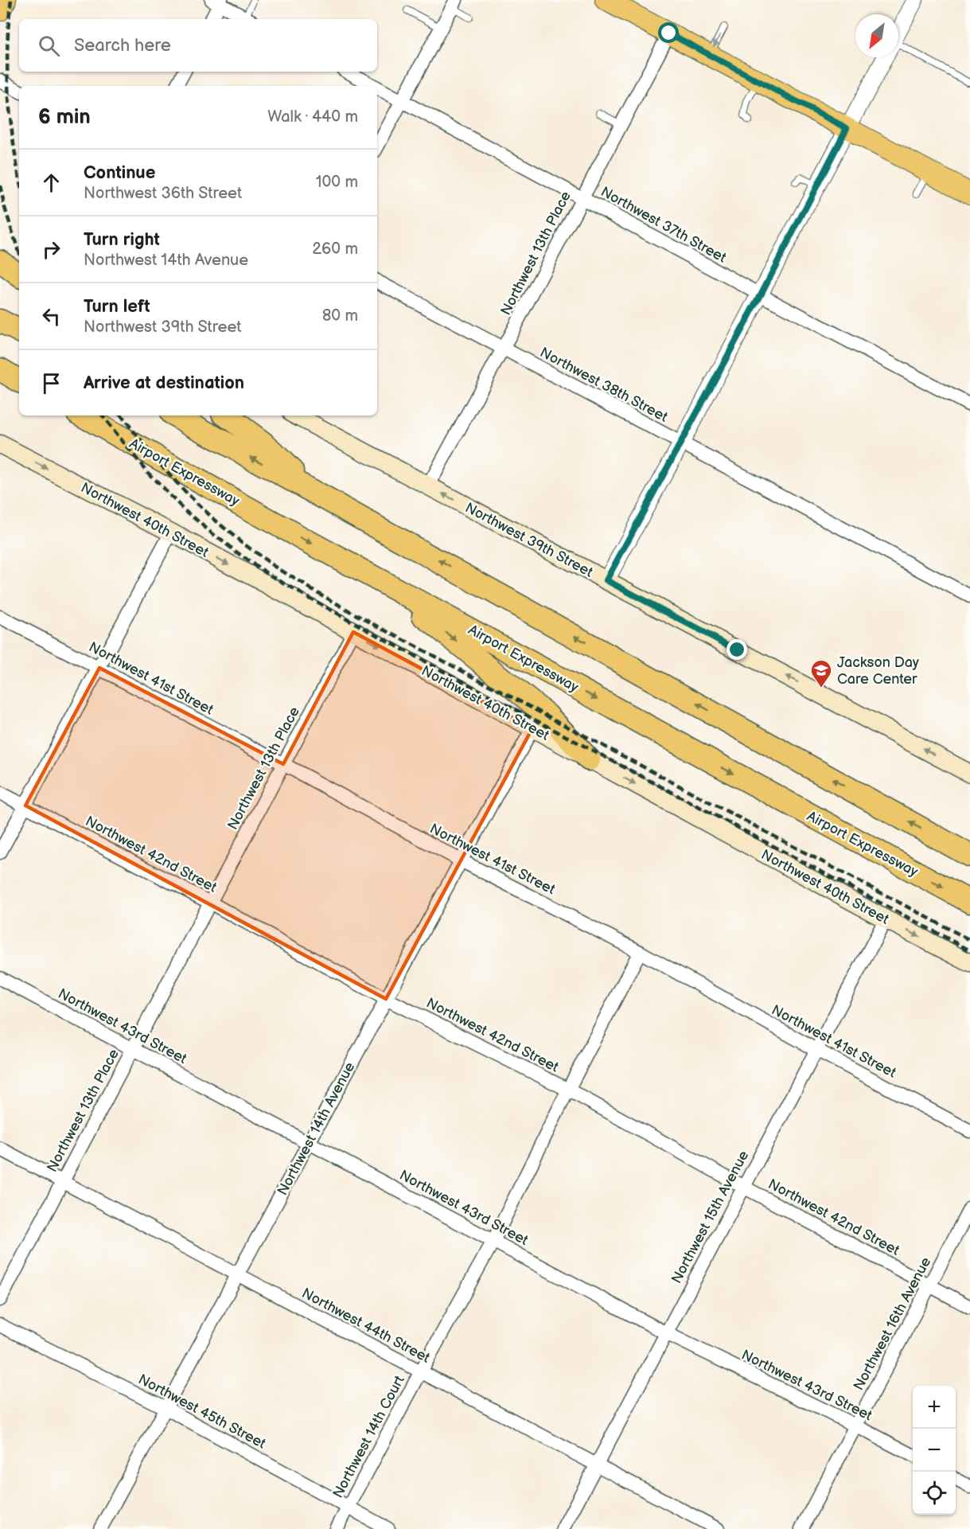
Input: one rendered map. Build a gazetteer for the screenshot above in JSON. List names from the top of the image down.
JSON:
{
  "streets": {
    "highway": ["Airport Expressway"],
    "main road": ["Northwest 40th Street", "Northwest 39th Street"],
    "street": [
      "Northwest 37th Street",
      "Northwest 13th Place",
      "Northwest 38th Street",
      "Northwest 41st Street",
      "Northwest 42nd Street",
      "Northwest 43rd Street",
      "Northwest 14th Avenue",
      "Northwest 15th Avenue",
      "Northwest 16th Avenue",
      "Northwest 44th Street",
      "Northwest 45th Street",
      "Northwest 14th Court"
    ]
  },
  "crossings": [
    ["Northwest 37th Street", "Northwest 13th Place"],
    ["Northwest 13th Place", "Northwest 38th Street"],
    ["Northwest 13th Place", "Northwest 40th Street"],
    ["Northwest 13th Place", "Northwest 39th Street"],
    ["Northwest 13th Place", "Northwest 41st Street"],
    ["Northwest 13th Place", "Northwest 42nd Street"],
    ["Northwest 13th Place", "Northwest 43rd Street"],
    ["Northwest 13th Place", "Northwest 44th Street"],
    ["Northwest 40th Street", "Northwest 14th Avenue"],
    ["Northwest 40th Street", "Northwest 15th Avenue"],
    ["Northwest 41st Street", "Northwest 14th Avenue"],
    ["Northwest 41st Street", "Northwest 15th Avenue"],
    ["Northwest 41st Street", "Northwest 14th Court"],
    ["Northwest 42nd Street", "Northwest 14th Avenue"],
    ["Northwest 42nd Street", "Northwest 15th Avenue"],
    ["Northwest 42nd Street", "Northwest 16th Avenue"],
    ["Northwest 42nd Street", "Northwest 14th Court"],
    ["Northwest 43rd Street", "Northwest 14th Avenue"],
    ["Northwest 43rd Street", "Northwest 15th Avenue"],
    ["Northwest 43rd Street", "Northwest 16th Avenue"],
    ["Northwest 43rd Street", "Northwest 14th Court"],
    ["Northwest 14th Avenue", "Northwest 44th Street"],
    ["Northwest 14th Avenue", "Northwest 45th Street"],
    ["Northwest 15th Avenue", "Northwest 44th Street"],
    ["Northwest 44th Street", "Northwest 14th Court"],
    ["Northwest 45th Street", "Northwest 14th Court"]
  ],
  "one_way": ["Northwest 40th Street", "Northwest 39th Street"],
  "places": {
    "school or university": ["Jackson Day Care Center"]
  },
  "north": "bottom left",
  "page": {
    "search": "Search here",
    "heading": ["6 min", "Walk · 440 m"],
    "list": [
      ["Continue", "Northwest 36th Street", "100 m"],
      ["Turn right", "Northwest 14th Avenue", "260 m"],
      ["Turn left", "Northwest 39th Street", "80 m"],
      "Arrive at destination"
    ],
    "map_buttons": ["+", "−"]
  }
}
